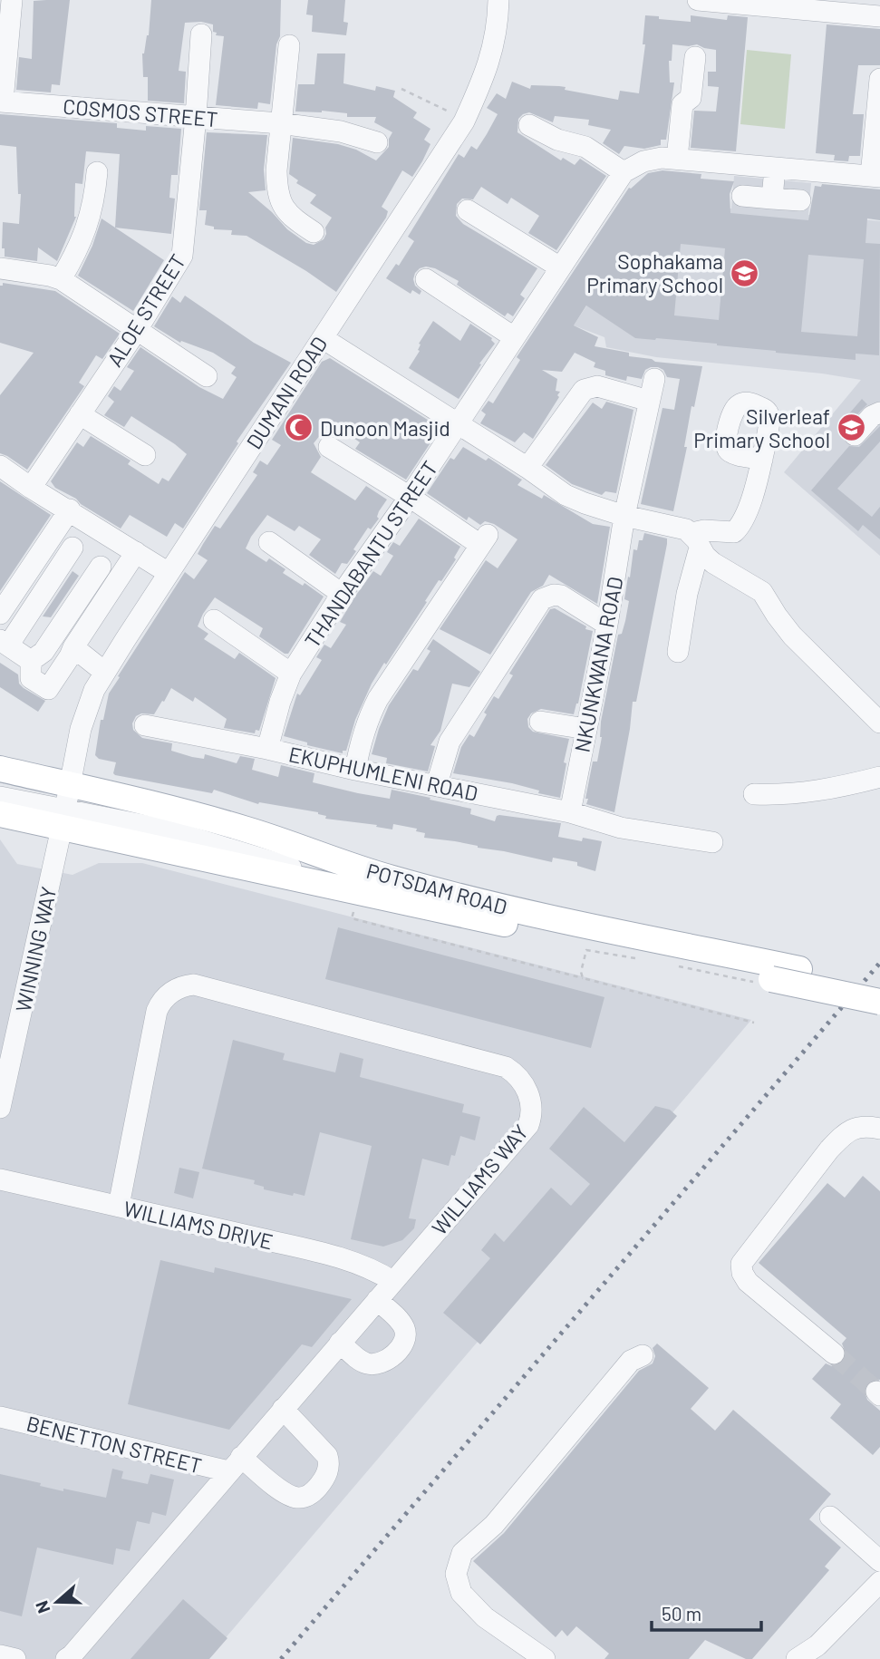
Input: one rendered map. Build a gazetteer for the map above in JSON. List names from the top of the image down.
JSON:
{
  "streets": {
    "main road": ["POTSDAM ROAD"],
    "street": [
      "COSMOS STREET",
      "ALOE STREET",
      "DUMANI ROAD",
      "THANDABANTU STREET",
      "NKUNKWANA ROAD",
      "EKUPHUMLENI ROAD",
      "WINNING WAY",
      "WILLIAMS WAY",
      "WILLIAMS DRIVE",
      "BENETTON STREET"
    ]
  },
  "crossings": [
    ["COSMOS STREET", "ALOE STREET"],
    ["DUMANI ROAD", "POTSDAM ROAD"],
    ["DUMANI ROAD", "WINNING WAY"],
    ["THANDABANTU STREET", "EKUPHUMLENI ROAD"],
    ["NKUNKWANA ROAD", "EKUPHUMLENI ROAD"],
    ["POTSDAM ROAD", "WINNING WAY"],
    ["WILLIAMS WAY", "WILLIAMS DRIVE"],
    ["WILLIAMS WAY", "BENETTON STREET"]
  ],
  "places": {
    "school or university": ["Sophakama Primary School", "Silverleaf Primary School"],
    "mosque": ["Dunoon Masjid"]
  },
  "scale_bar": "50 m",
  "north": "left"
}
